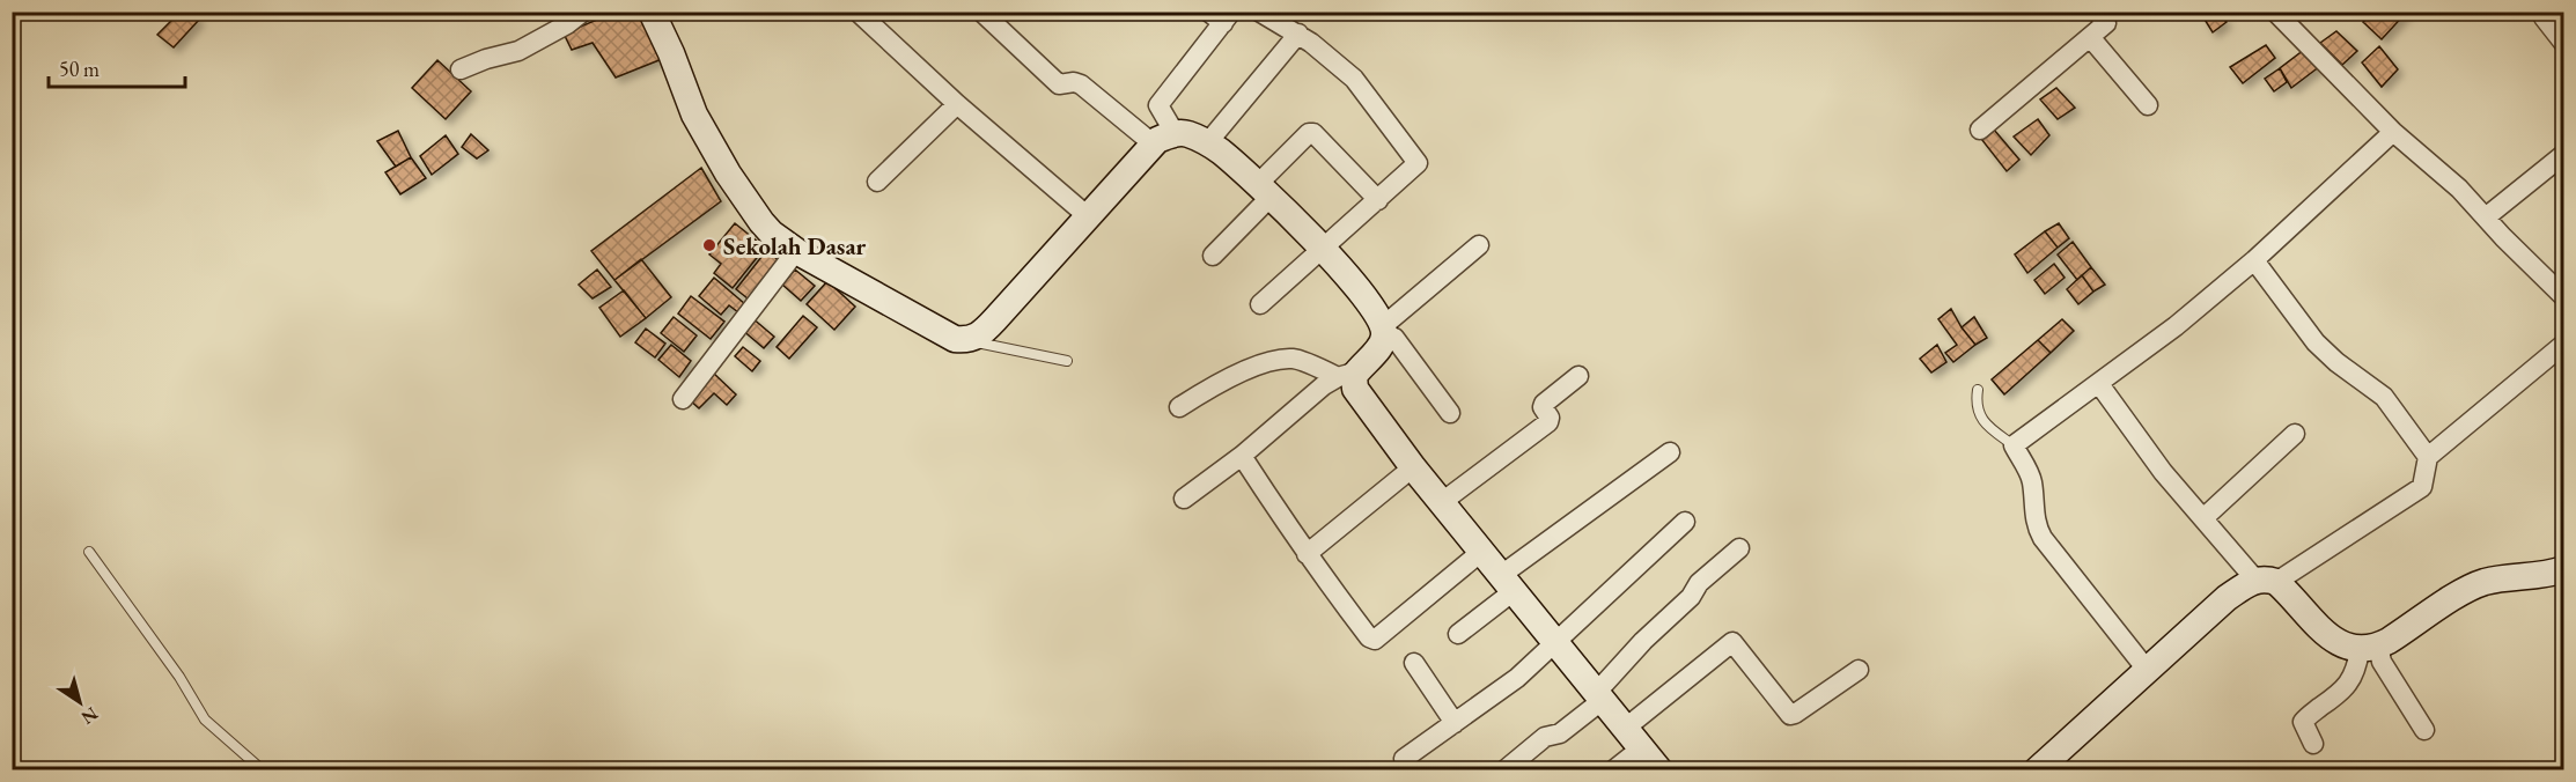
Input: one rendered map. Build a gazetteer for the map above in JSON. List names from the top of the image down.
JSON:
{
  "places": ["Sekolah Dasar"],
  "scale_bar": "50 m",
  "north": "bottom right"
}
